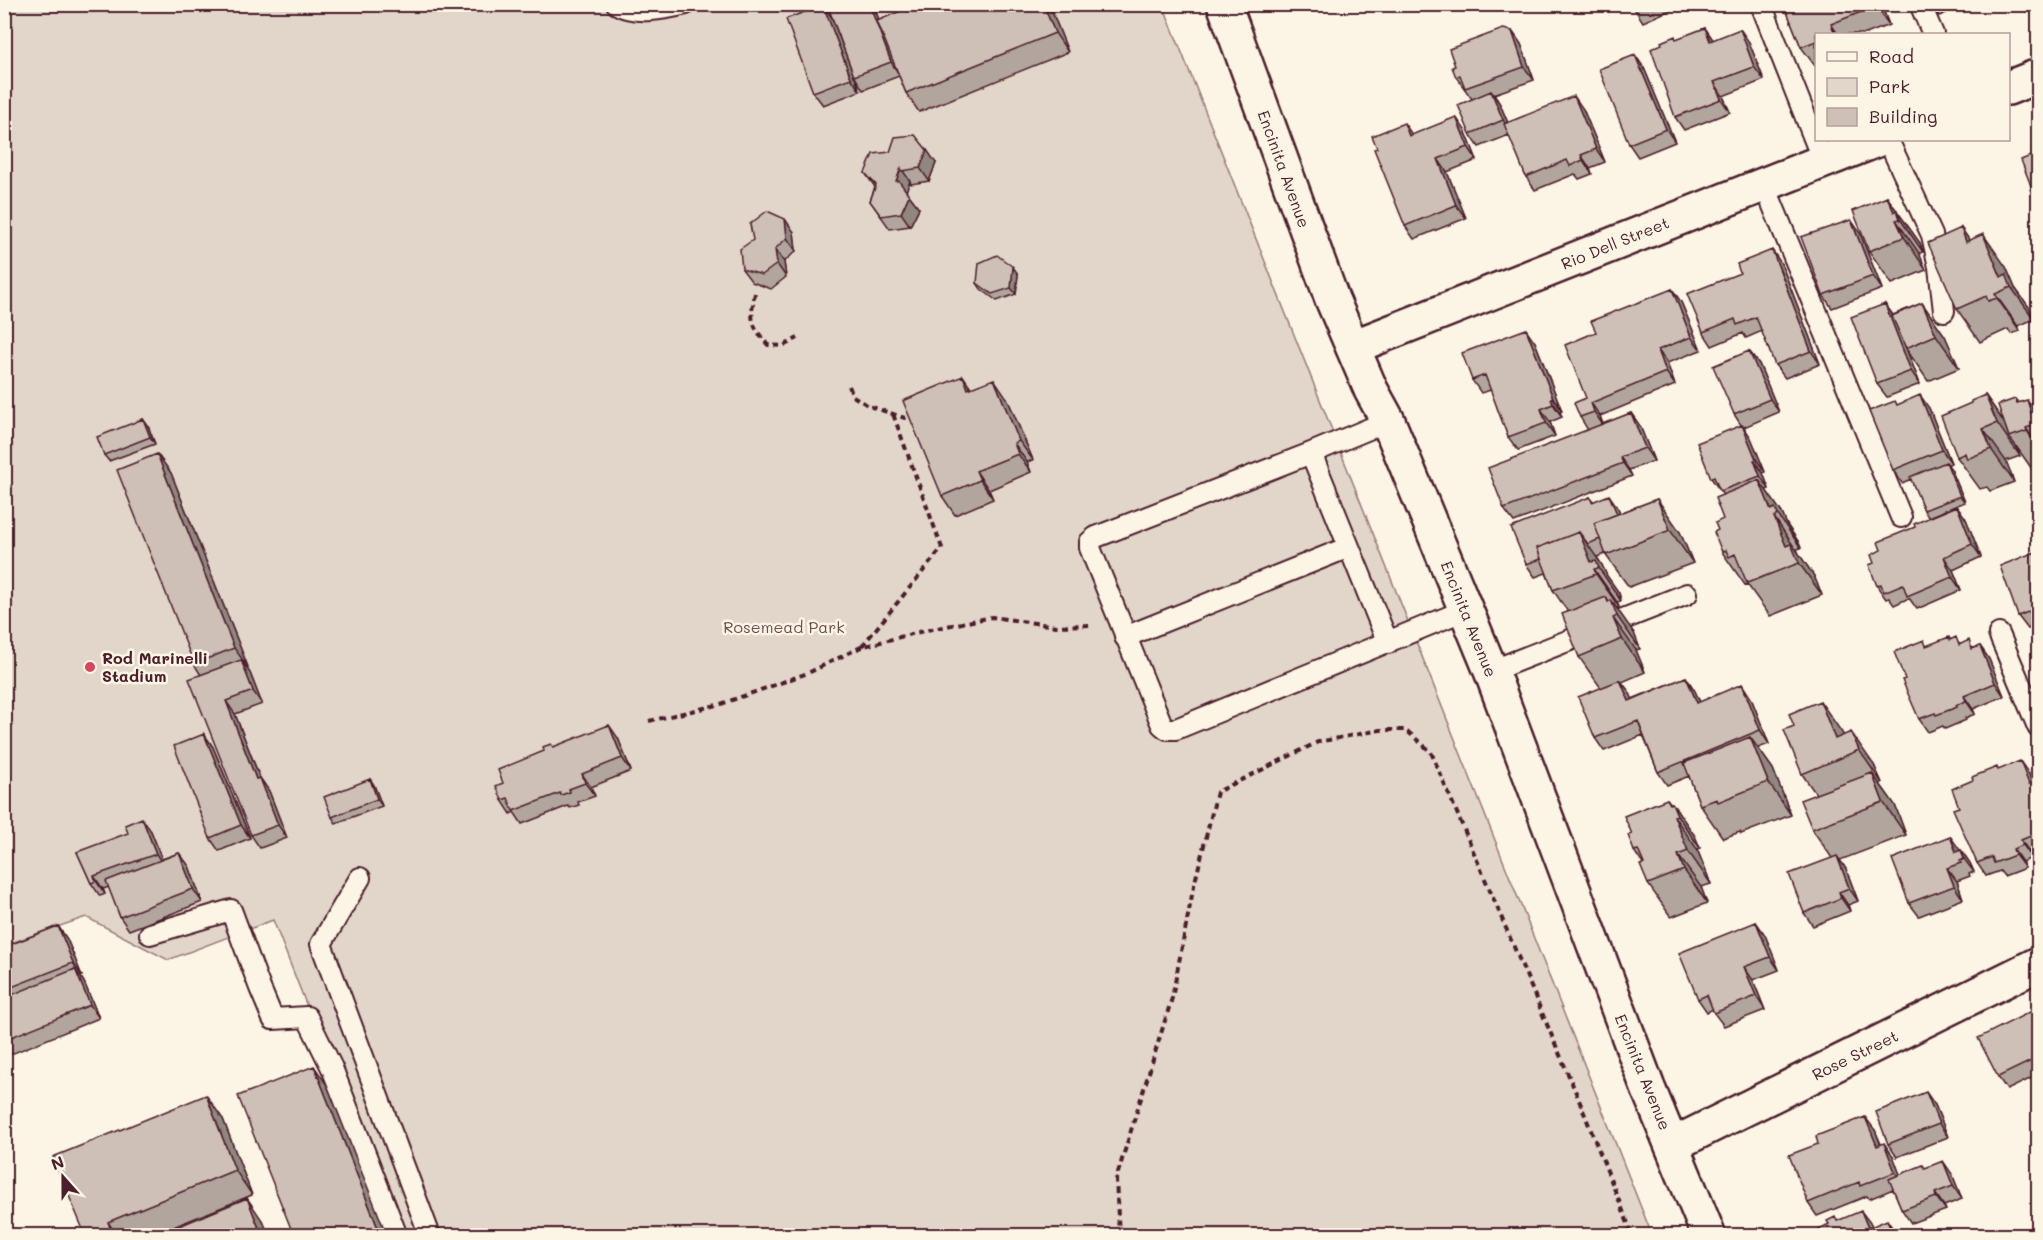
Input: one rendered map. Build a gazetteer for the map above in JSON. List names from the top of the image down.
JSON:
{
  "streets": {
    "street": ["Encinita Avenue", "Rio Dell Street", "Rose Street"]
  },
  "crossings": [
    ["Encinita Avenue", "Rio Dell Street"],
    ["Encinita Avenue", "Rose Street"]
  ],
  "parks": ["Rosemead Park"],
  "places": ["Rod Marinelli Stadium"],
  "legend": ["Road", "Park", "Building"],
  "north": "top"
}
